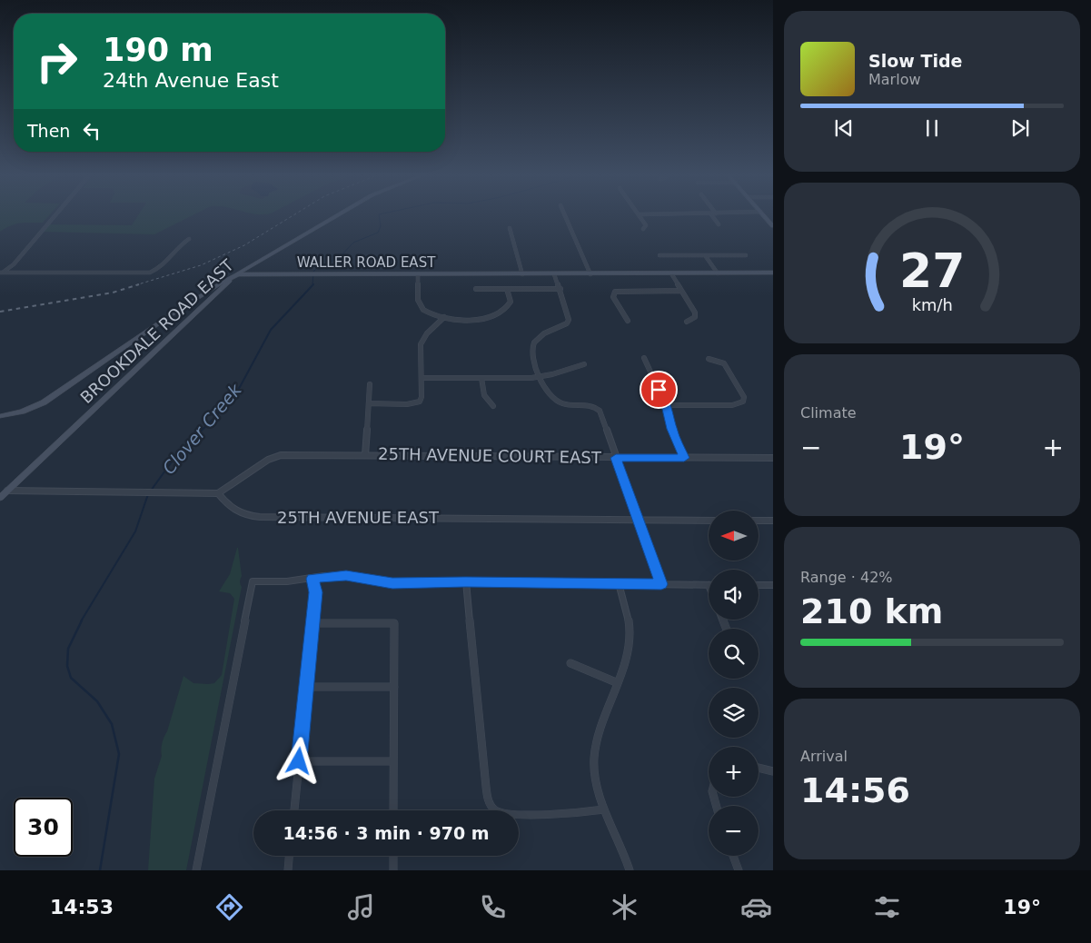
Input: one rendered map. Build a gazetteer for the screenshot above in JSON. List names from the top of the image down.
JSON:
{
  "streets": {
    "main road": ["WALLER ROAD EAST", "BROOKDALE ROAD EAST"],
    "street": ["25TH AVENUE COURT EAST", "25TH AVENUE EAST"]
  },
  "crossings": [
    ["WALLER ROAD EAST", "BROOKDALE ROAD EAST"],
    ["25TH AVENUE COURT EAST", "25TH AVENUE EAST"]
  ],
  "water": ["Clover Creek"],
  "north": "left",
  "page": {
    "turn": ["190 m", "24th Avenue East"],
    "song": ["Slow Tide", "Marlow"],
    "then": "Then",
    "tile": [
      "Climate",
      ["Range · 42%", "210 km"],
      ["Arrival", "14:56"]
    ],
    "heat": ["−", "19°", "+"],
    "map_buttons": ["+", "−"],
    "limit": "30",
    "trip": "14:56 · 3 min · 970 m",
    "tabs": ["14:53", "19°"],
    "gauge": ["27", "km/h"]
  }
}
